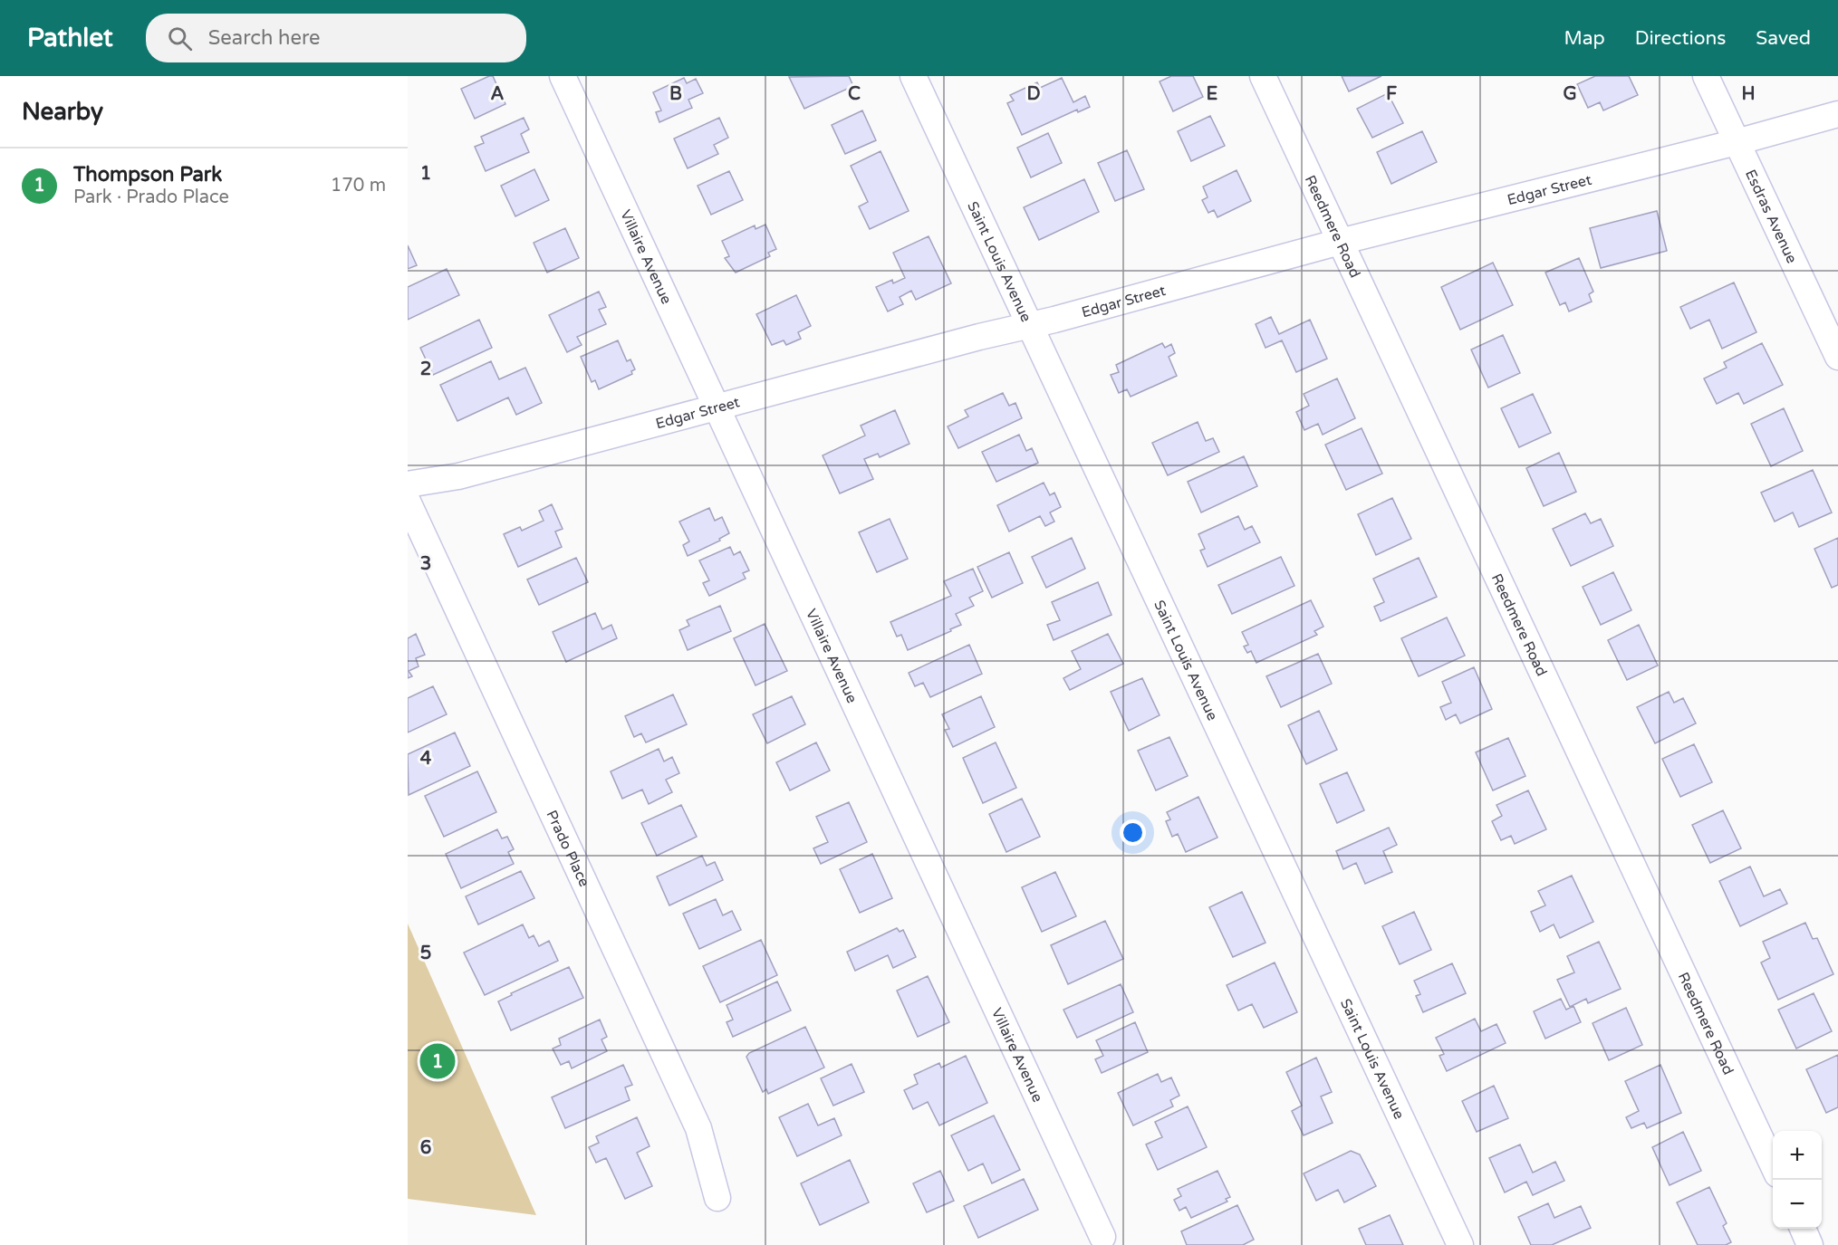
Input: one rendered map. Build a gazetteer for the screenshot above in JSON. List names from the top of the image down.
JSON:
{
  "streets": {
    "street": [
      "Edgar Street",
      "Esdras Avenue",
      "Reedmere Road",
      "Villaire Avenue",
      "Saint Louis Avenue",
      "Prado Place"
    ]
  },
  "crossings": [
    ["Edgar Street", "Esdras Avenue"],
    ["Edgar Street", "Reedmere Road"],
    ["Edgar Street", "Villaire Avenue"],
    ["Edgar Street", "Saint Louis Avenue"]
  ],
  "page": {
    "header": "Pathlet",
    "search": "Search here",
    "nav": ["Map", "Directions", "Saved"],
    "heading": "Nearby",
    "list": [
      {
        "mark": "1",
        "name": "Thompson Park",
        "note": "Park · Prado Place",
        "value": "170 m"
      }
    ],
    "pins": "1",
    "map_buttons": ["+", "−"]
  },
  "grid": {
    "columns": [
      "A",
      "B",
      "C",
      "D",
      "E",
      "F",
      "G",
      "H"
    ],
    "rows": [
      "1",
      "2",
      "3",
      "4",
      "5",
      "6"
    ]
  }
}
